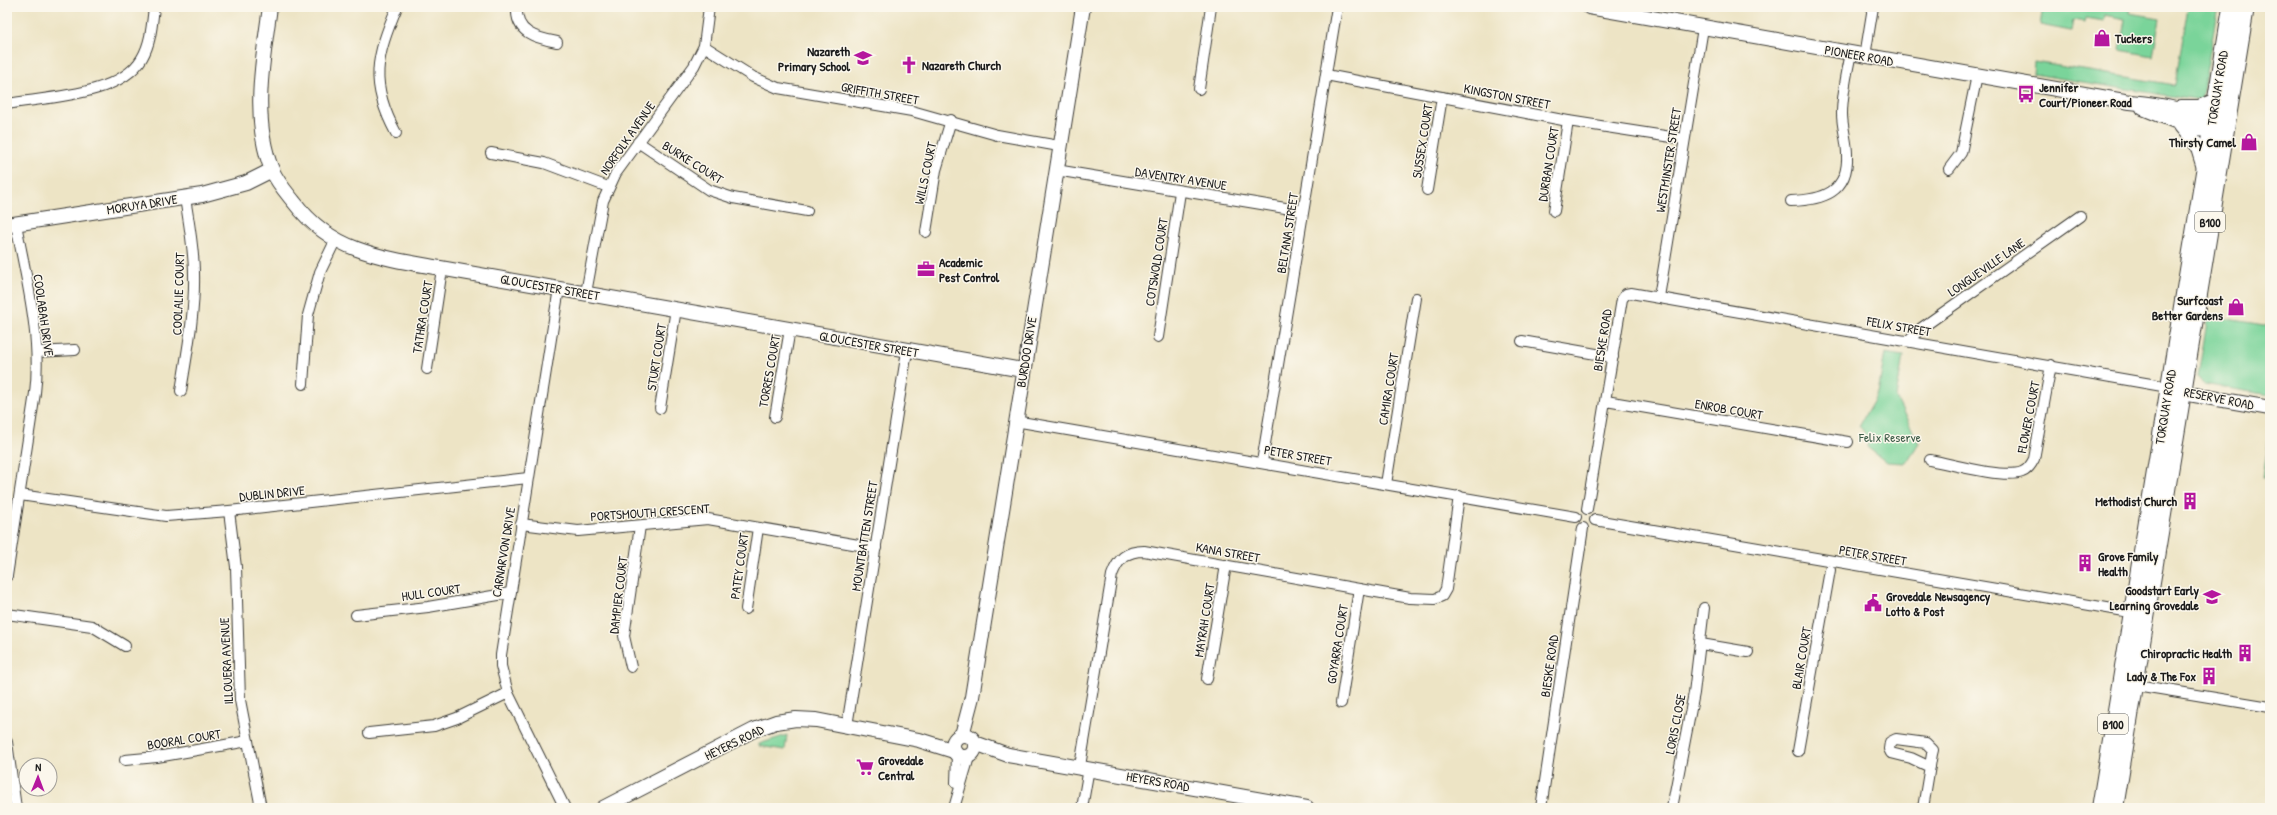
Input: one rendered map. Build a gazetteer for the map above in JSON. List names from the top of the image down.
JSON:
{
  "streets": {
    "main road": ["TORQUAY ROAD", "B100"],
    "street": [
      "PIONEER ROAD",
      "GRIFFITH STREET",
      "KINGSTON STREET",
      "NORFOLK AVENUE",
      "SUSSEX COURT",
      "WESTMINSTER STREET",
      "BURKE COURT",
      "DURBAN COURT",
      "WILLS COURT",
      "DAVENTRY AVENUE",
      "MORUYA DRIVE",
      "BELTANA STREET",
      "COTSWOLD COURT",
      "LONGUEVILLE LANE",
      "GLOUCESTER STREET",
      "COOLALIE COURT",
      "COOLABAH DRIVE",
      "TATHRA COURT",
      "FELIX STREET",
      "BIESKE ROAD",
      "BURDOO DRIVE",
      "STURT COURT",
      "TORRES COURT",
      "CAMIRA COURT",
      "RESERVE ROAD",
      "ENROB COURT",
      "FLOWER COURT",
      "PETER STREET",
      "DUBLIN DRIVE",
      "PORTSMOUTH CRESCENT",
      "MOUNTBATTEN STREET",
      "CARNARVON DRIVE",
      "KANA STREET",
      "PATEY COURT",
      "HULL COURT",
      "DAMPIER COURT",
      "MAYRAH COURT",
      "GOYARRA COURT",
      "BLAIR COURT",
      "ILLOUERA AVENUE",
      "LORIS CLOSE",
      "BOORAL COURT",
      "HEYERS ROAD"
    ]
  },
  "crossings": [
    ["PIONEER ROAD", "TORQUAY ROAD"],
    ["PIONEER ROAD", "WESTMINSTER STREET"],
    ["TORQUAY ROAD", "FELIX STREET"],
    ["TORQUAY ROAD", "RESERVE ROAD"],
    ["TORQUAY ROAD", "PETER STREET"],
    ["GRIFFITH STREET", "NORFOLK AVENUE"],
    ["GRIFFITH STREET", "WILLS COURT"],
    ["GRIFFITH STREET", "BURDOO DRIVE"],
    ["KINGSTON STREET", "SUSSEX COURT"],
    ["KINGSTON STREET", "WESTMINSTER STREET"],
    ["KINGSTON STREET", "DURBAN COURT"],
    ["KINGSTON STREET", "BELTANA STREET"],
    ["NORFOLK AVENUE", "BURKE COURT"],
    ["NORFOLK AVENUE", "GLOUCESTER STREET"],
    ["WESTMINSTER STREET", "FELIX STREET"],
    ["DAVENTRY AVENUE", "BELTANA STREET"],
    ["DAVENTRY AVENUE", "COTSWOLD COURT"],
    ["DAVENTRY AVENUE", "BURDOO DRIVE"],
    ["MORUYA DRIVE", "GLOUCESTER STREET"],
    ["MORUYA DRIVE", "COOLALIE COURT"],
    ["MORUYA DRIVE", "COOLABAH DRIVE"],
    ["BELTANA STREET", "PETER STREET"],
    ["LONGUEVILLE LANE", "FELIX STREET"],
    ["GLOUCESTER STREET", "TATHRA COURT"],
    ["GLOUCESTER STREET", "BURDOO DRIVE"],
    ["GLOUCESTER STREET", "STURT COURT"],
    ["GLOUCESTER STREET", "TORRES COURT"],
    ["GLOUCESTER STREET", "MOUNTBATTEN STREET"],
    ["GLOUCESTER STREET", "CARNARVON DRIVE"],
    ["COOLABAH DRIVE", "DUBLIN DRIVE"],
    ["FELIX STREET", "BIESKE ROAD"],
    ["FELIX STREET", "RESERVE ROAD"],
    ["FELIX STREET", "FLOWER COURT"],
    ["BIESKE ROAD", "ENROB COURT"],
    ["BIESKE ROAD", "PETER STREET"],
    ["BURDOO DRIVE", "PETER STREET"],
    ["BURDOO DRIVE", "HEYERS ROAD"],
    ["CAMIRA COURT", "PETER STREET"],
    ["PETER STREET", "KANA STREET"],
    ["DUBLIN DRIVE", "CARNARVON DRIVE"],
    ["DUBLIN DRIVE", "ILLOUERA AVENUE"],
    ["PORTSMOUTH CRESCENT", "MOUNTBATTEN STREET"],
    ["PORTSMOUTH CRESCENT", "CARNARVON DRIVE"],
    ["PORTSMOUTH CRESCENT", "PATEY COURT"],
    ["PORTSMOUTH CRESCENT", "DAMPIER COURT"],
    ["MOUNTBATTEN STREET", "HEYERS ROAD"],
    ["CARNARVON DRIVE", "HULL COURT"],
    ["KANA STREET", "MAYRAH COURT"],
    ["KANA STREET", "GOYARRA COURT"],
    ["KANA STREET", "HEYERS ROAD"],
    ["ILLOUERA AVENUE", "BOORAL COURT"]
  ],
  "parks": ["Felix Reserve"],
  "places": {
    "shop": ["Tuckers", "Thirsty Camel", "Surfcoast Better Gardens"],
    "school or university": ["Nazareth Primary School", "Goodstart Early Learning Grovedale"],
    "church": ["Nazareth Church"],
    "bus stop": ["Jennifer Court/Pioneer Road"],
    "office": ["Academic Pest Control"],
    "building": [
      "Methodist Church",
      "Grove Family Health",
      "Chiropractic Health",
      "Lady & The Fox"
    ],
    "public building": ["Grovedale Newsagency Lotto & Post"],
    "supermarket": ["Grovedale Central"]
  },
  "north": "top"
}
